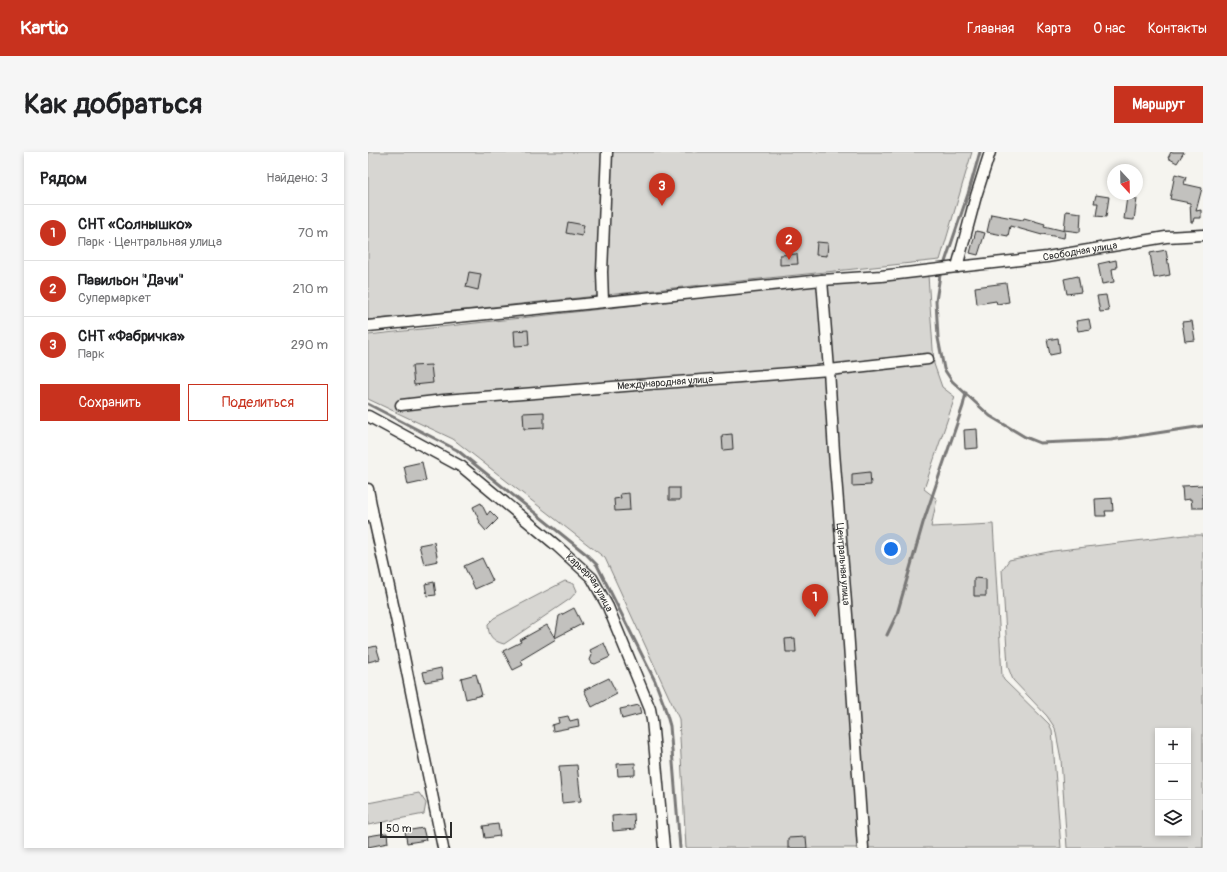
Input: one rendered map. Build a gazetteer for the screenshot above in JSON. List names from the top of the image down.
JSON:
{
  "streets": {
    "street": [
      "Свободная улица",
      "Международная улица",
      "Центральная улица",
      "Карьерная улица"
    ]
  },
  "crossings": [
    ["Свободная улица", "Центральная улица"],
    ["Международная улица", "Центральная улица"]
  ],
  "scale_bar": "50 m",
  "north": "bottom",
  "page": {
    "header": "Kartio",
    "nav": [
      "Главная",
      "Карта",
      "О нас",
      "Контакты"
    ],
    "buttons": [
      "Маршрут",
      ["Сохранить", "Поделиться"]
    ],
    "title": "Как добраться",
    "heading": ["Рядом", "Найдено: 3"],
    "pins": ["3", "2", "1"],
    "list": [
      {
        "mark": "1",
        "name": "СНТ «Солнышко»",
        "note": "Парк · Центральная улица",
        "value": "70 m"
      },
      {
        "mark": "2",
        "name": "Павильон \"Дачи\"",
        "note": "Супермаркет",
        "value": "210 m"
      },
      {
        "mark": "3",
        "name": "СНТ «Фабричка»",
        "note": "Парк",
        "value": "290 m"
      }
    ],
    "map_buttons": ["+", "−"],
    "scale": "50 m"
  }
}
